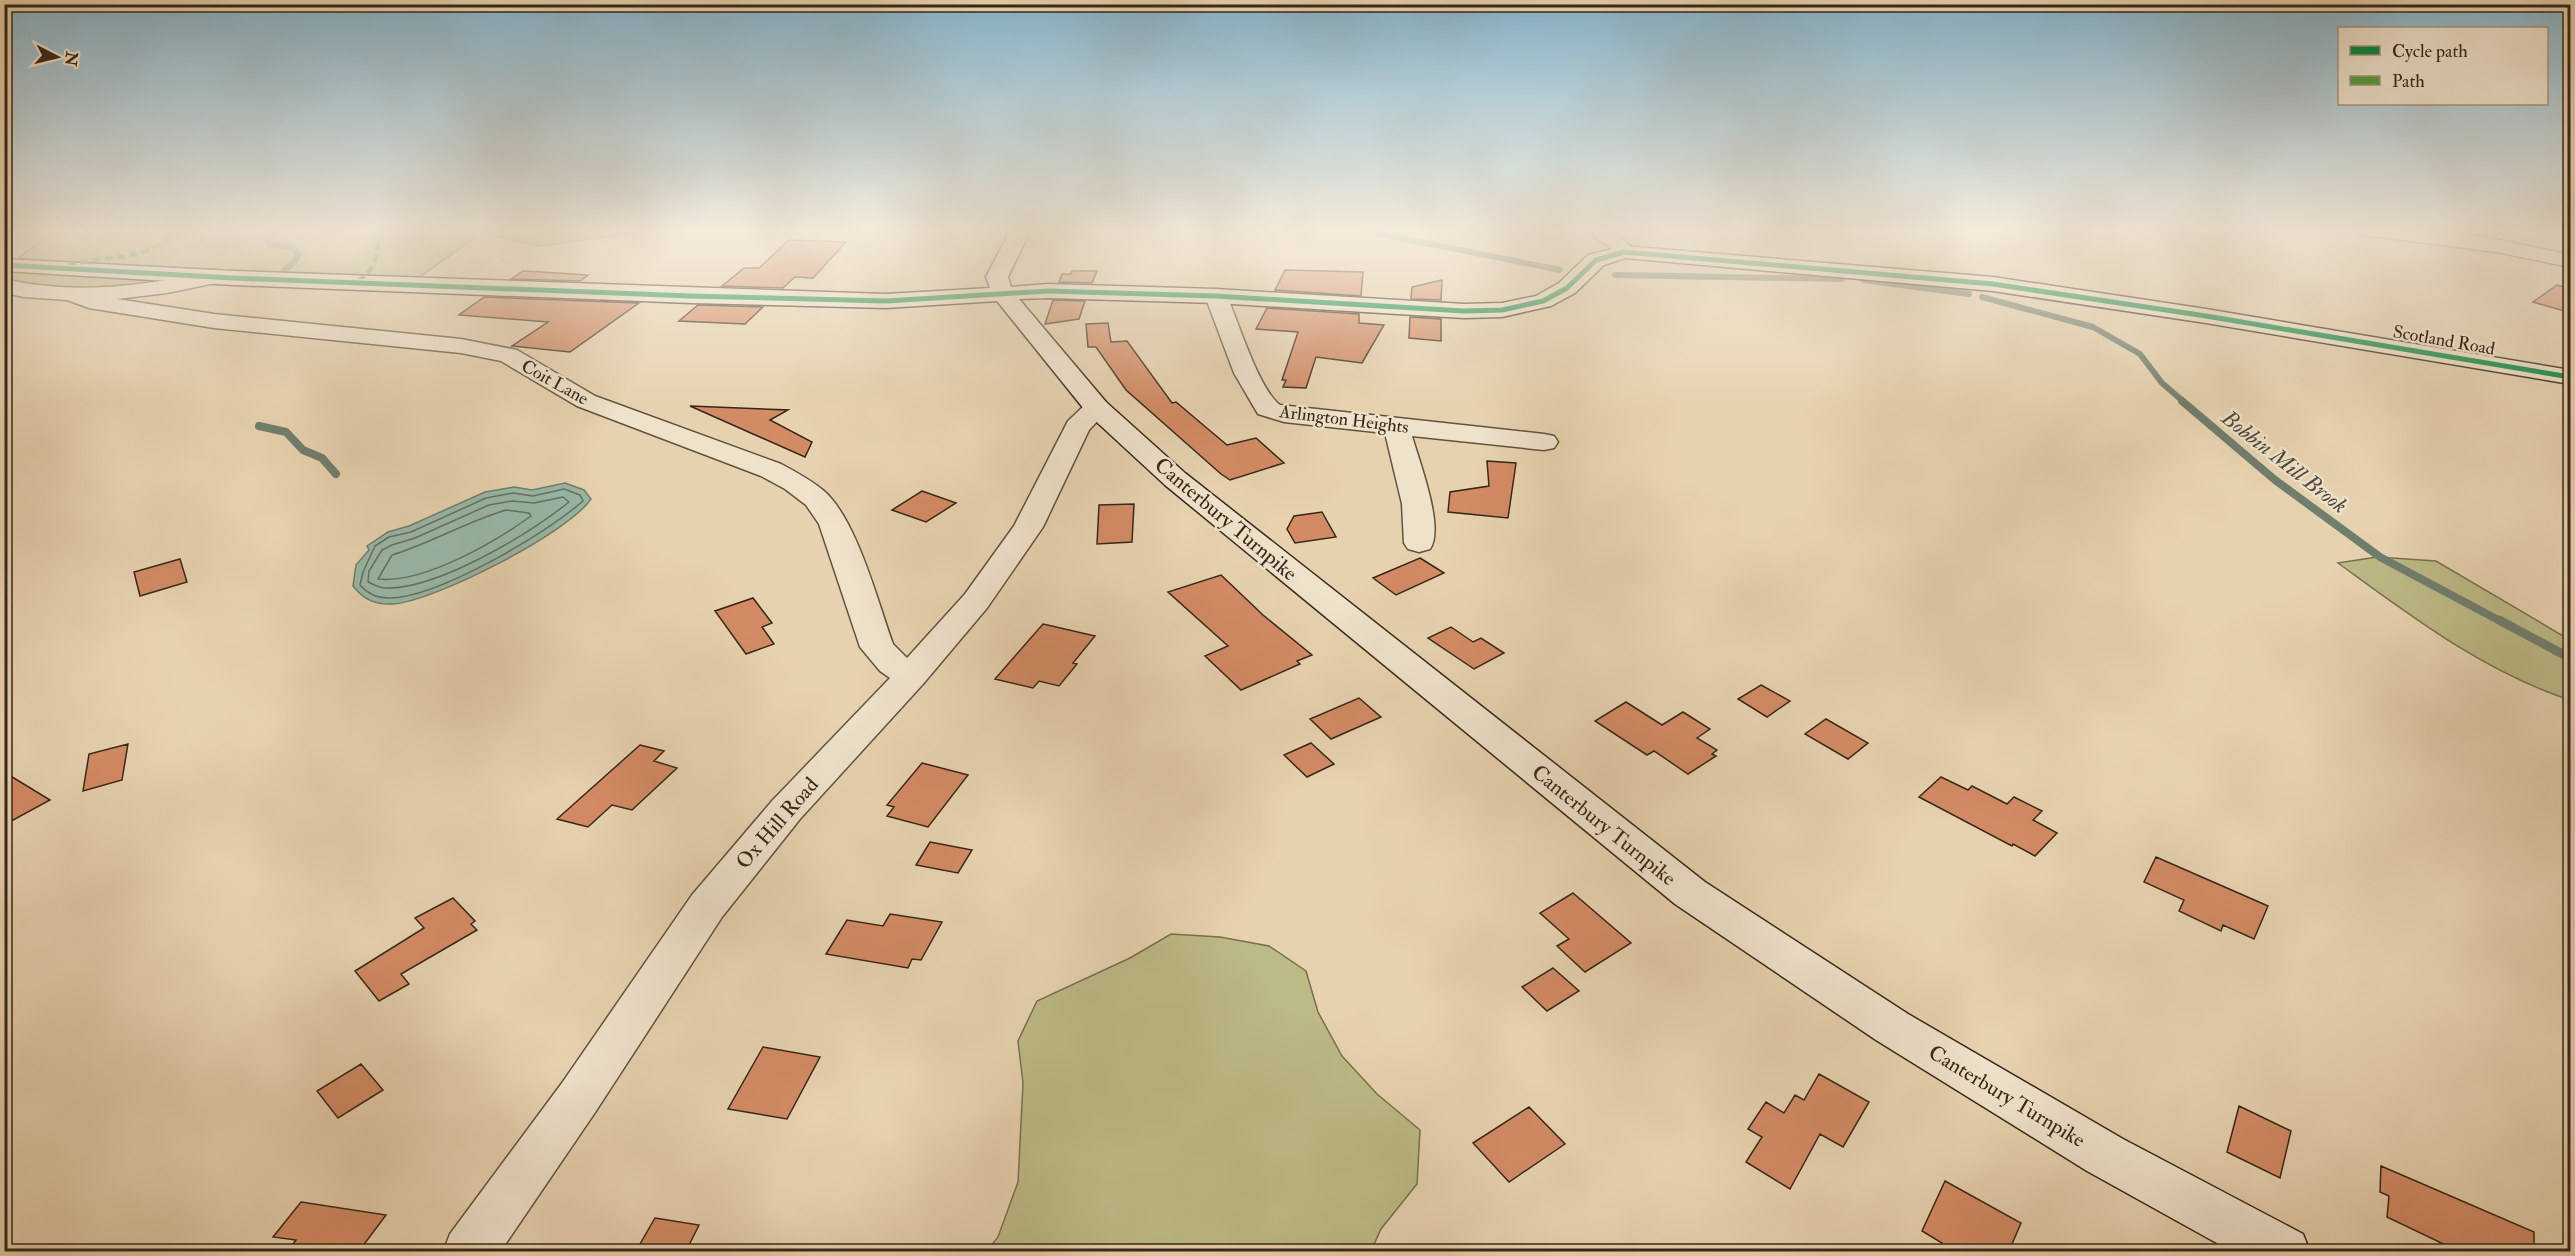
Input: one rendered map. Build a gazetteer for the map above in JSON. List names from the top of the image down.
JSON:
{
  "streets": {
    "street": [
      "Scotland Road",
      "Coit Lane",
      "Arlington Heights",
      "Canterbury Turnpike",
      "Ox Hill Road"
    ]
  },
  "crossings": [
    ["Scotland Road", "Arlington Heights"],
    ["Scotland Road", "Canterbury Turnpike"],
    ["Coit Lane", "Ox Hill Road"],
    ["Canterbury Turnpike", "Ox Hill Road"]
  ],
  "water": ["Bobbin Mill Brook"],
  "legend": ["Cycle path", "Path"],
  "north": "right"
}
